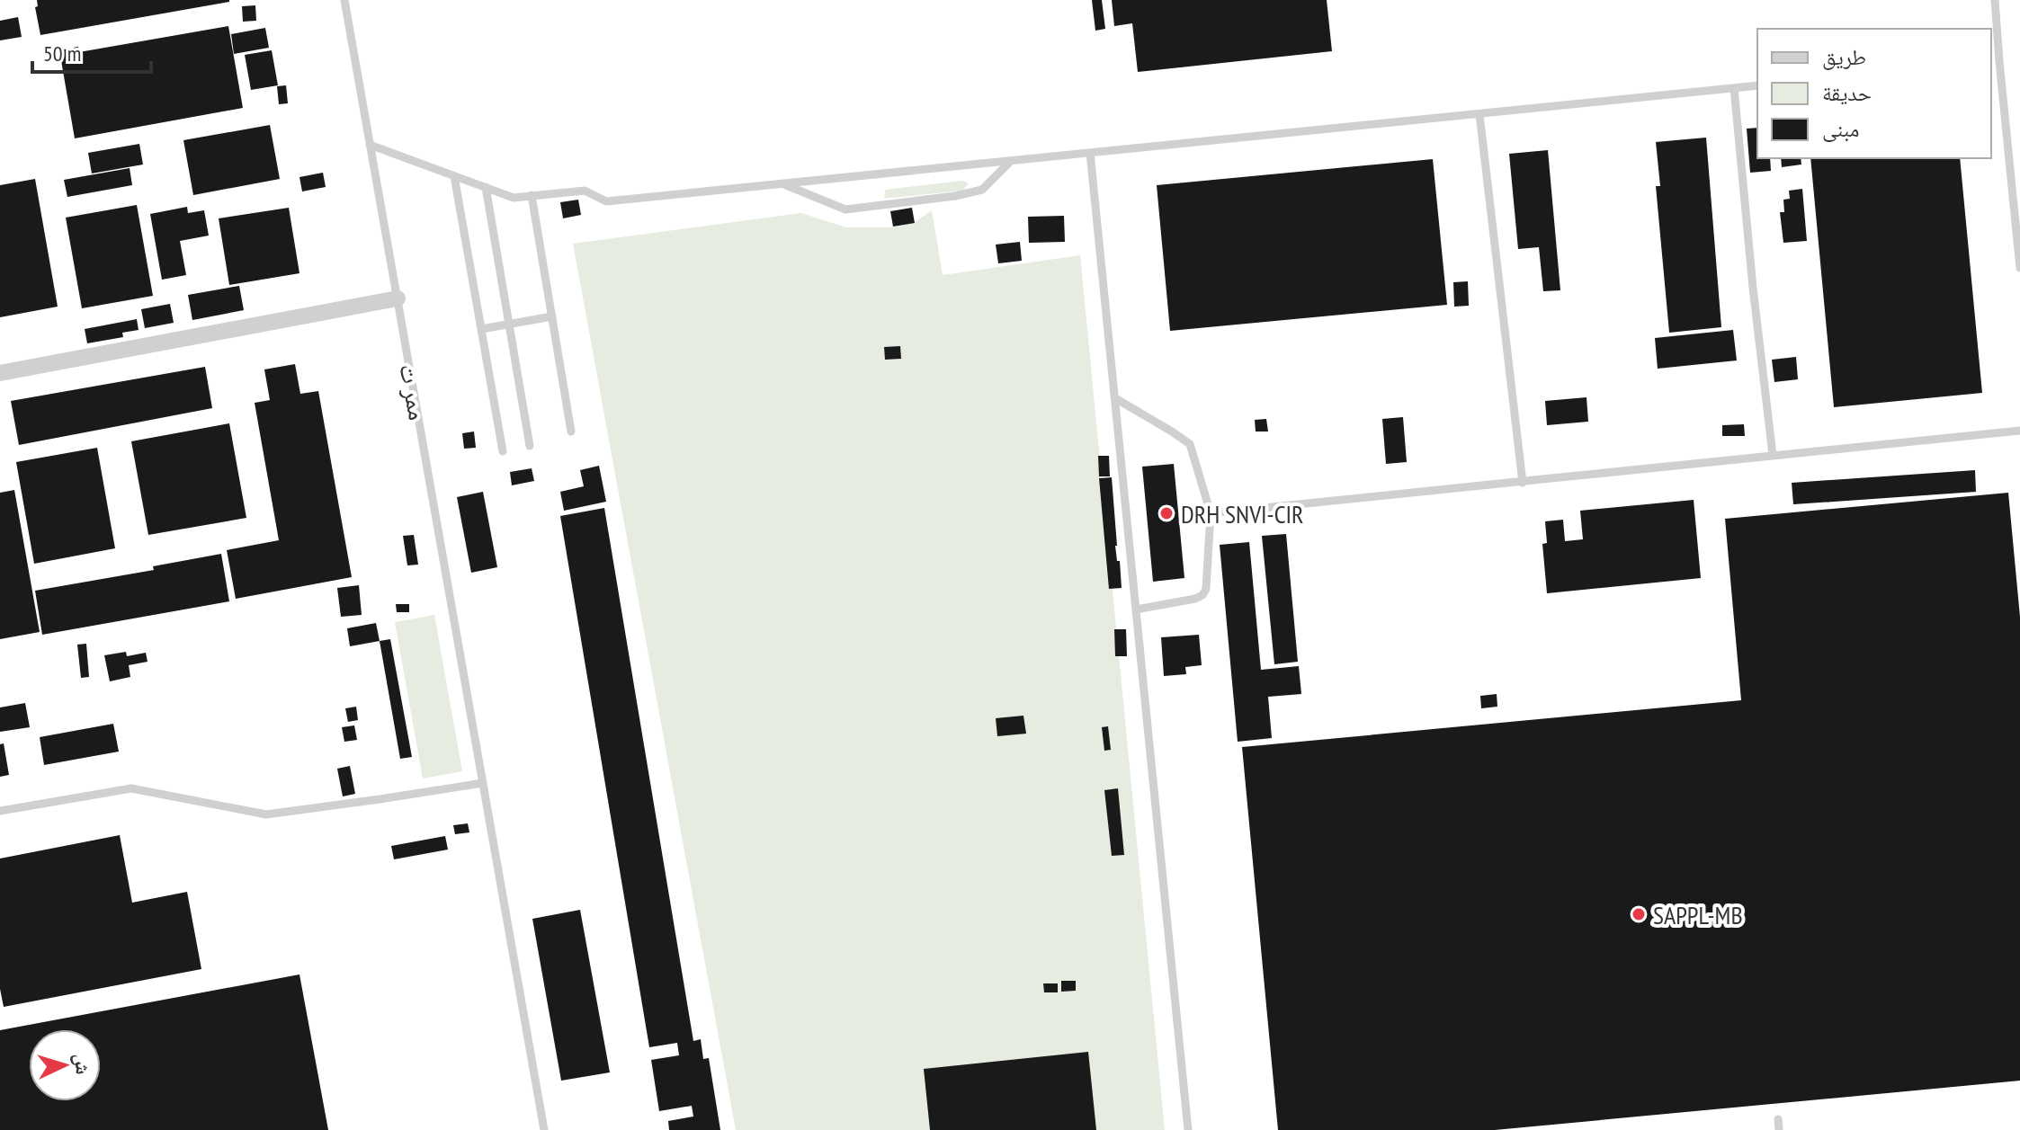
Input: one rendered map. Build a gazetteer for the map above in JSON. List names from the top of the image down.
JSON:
{
  "streets": {
    "lane": ["ممر ت"]
  },
  "places": ["DRH SNVI-CIR", "SAPPL-MB"],
  "legend": ["طريق", "حديقة", "مبنى"],
  "scale_bar": "50 m",
  "north": "right"
}
